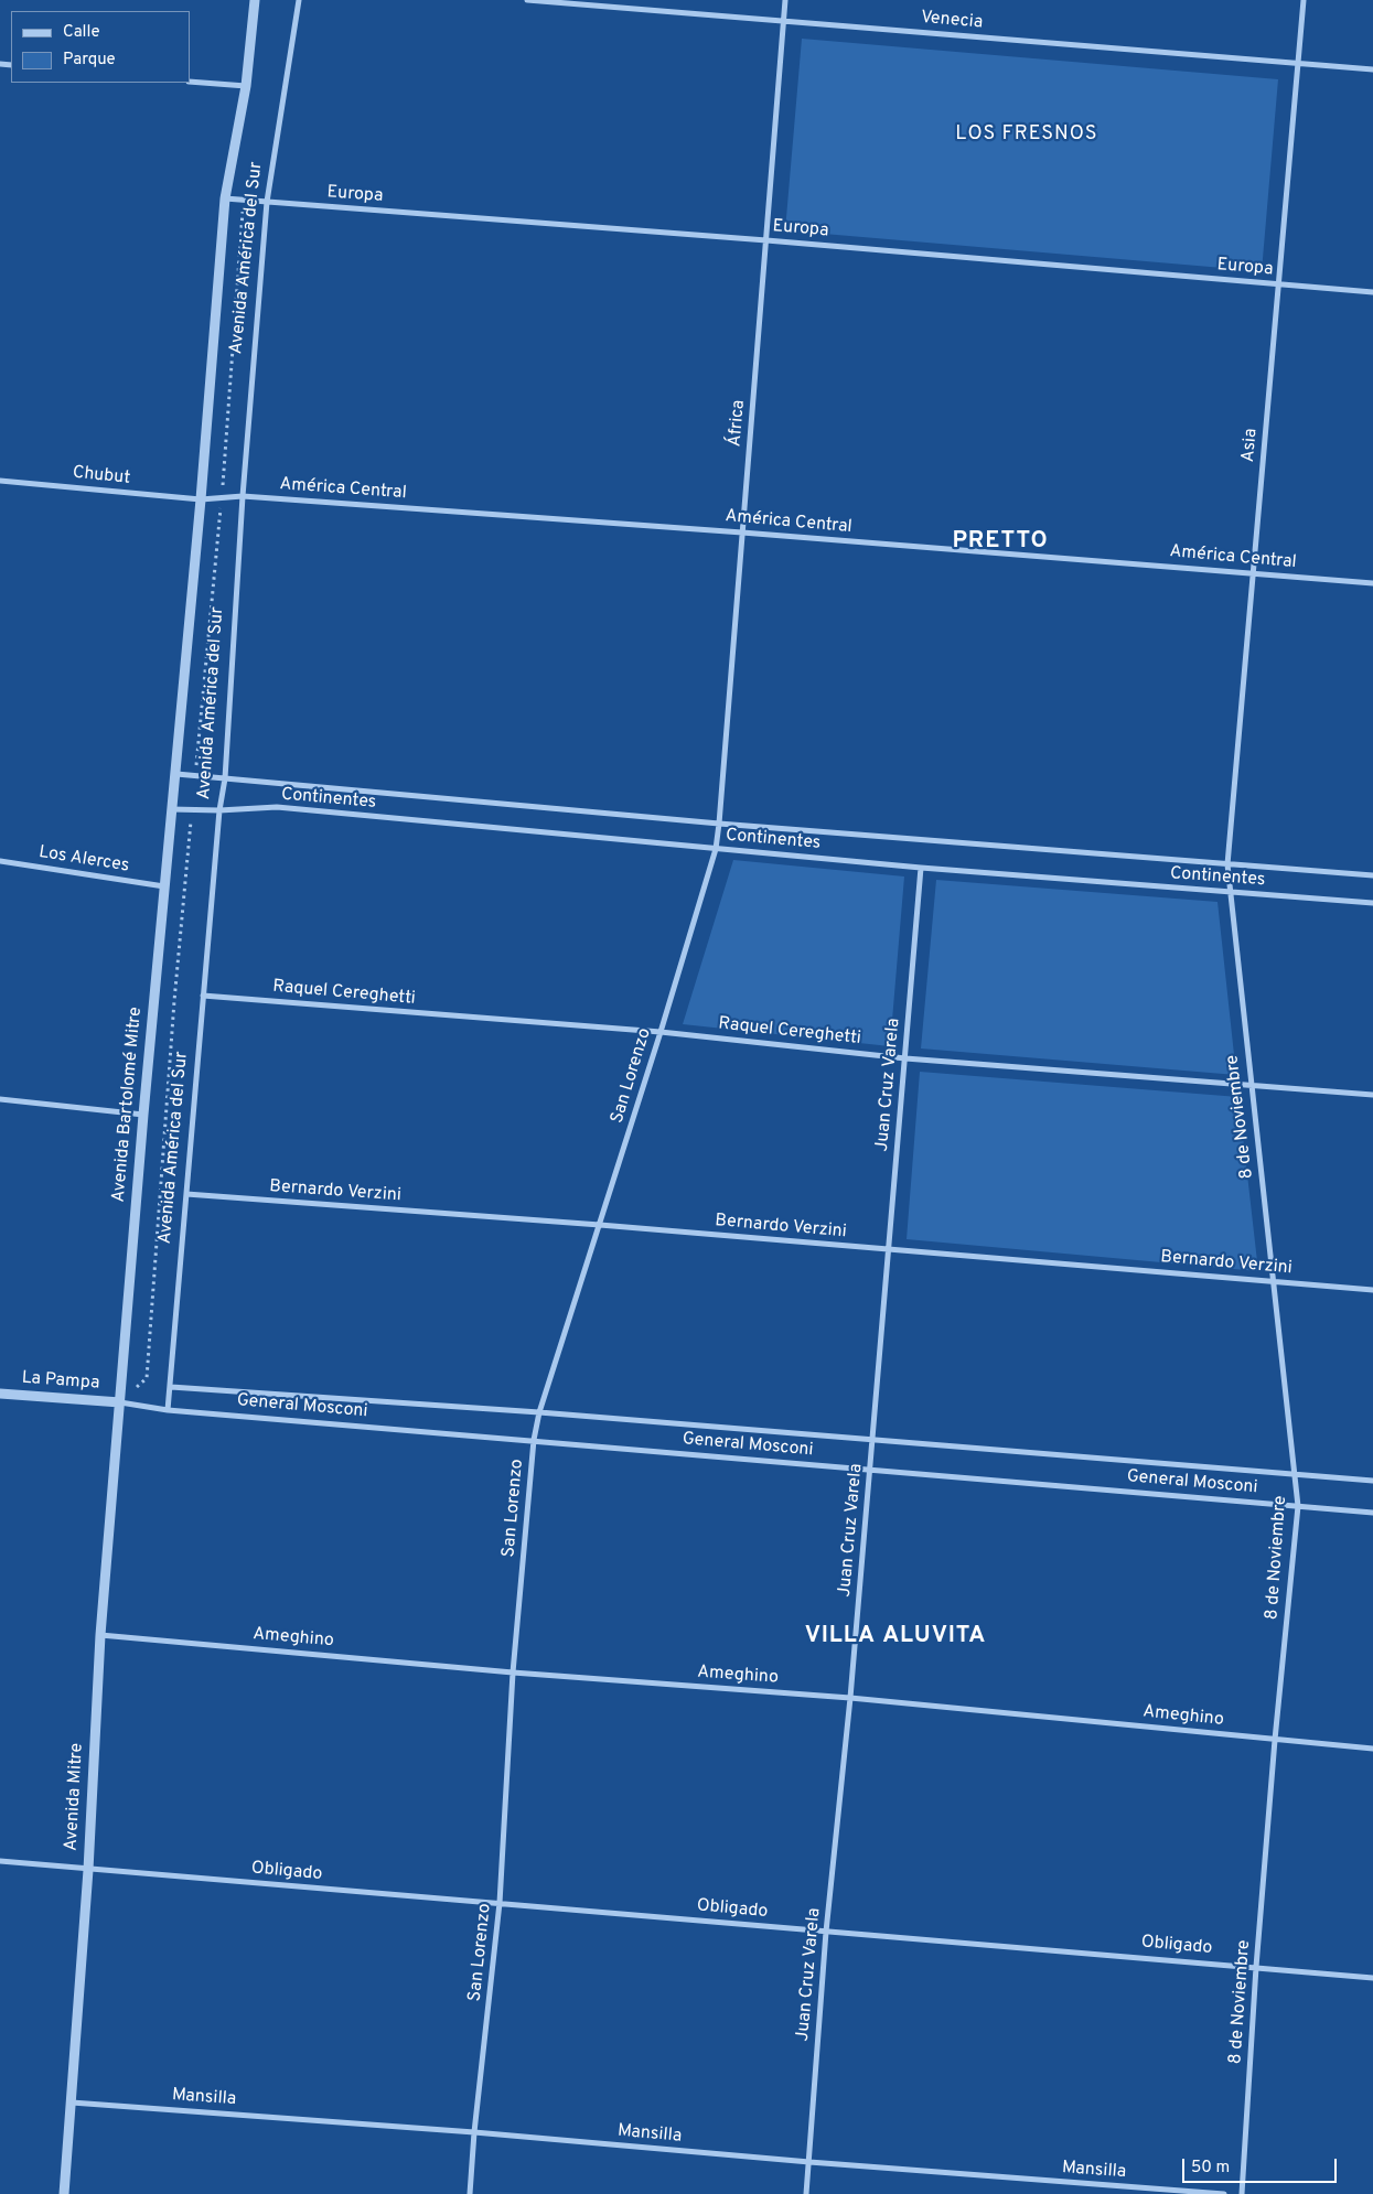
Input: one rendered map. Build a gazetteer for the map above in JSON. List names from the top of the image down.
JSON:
{
  "streets": {
    "street": [
      "Venecia",
      "Europa",
      "Avenida América del Sur",
      "África",
      "Asia",
      "Chubut",
      "América Central",
      "Continentes",
      "Los Alerces",
      "Raquel Cereghetti",
      "San Lorenzo",
      "Juan Cruz Varela",
      "Avenida Bartolomé Mitre",
      "8 de Noviembre",
      "Bernardo Verzini",
      "La Pampa",
      "General Mosconi",
      "Ameghino",
      "Avenida Mitre",
      "Obligado",
      "Mansilla"
    ]
  },
  "crossings": [
    ["Venecia", "África"],
    ["Venecia", "Asia"],
    ["Europa", "Avenida América del Sur"],
    ["Europa", "África"],
    ["Europa", "Asia"],
    ["Avenida América del Sur", "Chubut"],
    ["Avenida América del Sur", "América Central"],
    ["Avenida América del Sur", "Continentes"],
    ["Avenida América del Sur", "Raquel Cereghetti"],
    ["Avenida América del Sur", "Avenida Bartolomé Mitre"],
    ["Avenida América del Sur", "Bernardo Verzini"],
    ["Avenida América del Sur", "General Mosconi"],
    ["África", "América Central"],
    ["África", "Continentes"],
    ["África", "San Lorenzo"],
    ["Asia", "América Central"],
    ["Asia", "Continentes"],
    ["Asia", "8 de Noviembre"],
    ["Chubut", "América Central"],
    ["Continentes", "San Lorenzo"],
    ["Continentes", "Juan Cruz Varela"],
    ["Continentes", "Avenida Bartolomé Mitre"],
    ["Continentes", "8 de Noviembre"],
    ["Los Alerces", "Avenida Bartolomé Mitre"],
    ["Raquel Cereghetti", "San Lorenzo"],
    ["Raquel Cereghetti", "Juan Cruz Varela"],
    ["Raquel Cereghetti", "8 de Noviembre"],
    ["San Lorenzo", "Bernardo Verzini"],
    ["San Lorenzo", "General Mosconi"],
    ["San Lorenzo", "Ameghino"],
    ["San Lorenzo", "Obligado"],
    ["San Lorenzo", "Mansilla"],
    ["Juan Cruz Varela", "Bernardo Verzini"],
    ["Juan Cruz Varela", "General Mosconi"],
    ["Juan Cruz Varela", "Ameghino"],
    ["Juan Cruz Varela", "Obligado"],
    ["Juan Cruz Varela", "Mansilla"],
    ["Avenida Bartolomé Mitre", "La Pampa"],
    ["Avenida Bartolomé Mitre", "General Mosconi"],
    ["Avenida Bartolomé Mitre", "Avenida Mitre"],
    ["8 de Noviembre", "Bernardo Verzini"],
    ["8 de Noviembre", "General Mosconi"],
    ["8 de Noviembre", "Ameghino"],
    ["8 de Noviembre", "Obligado"],
    ["La Pampa", "General Mosconi"],
    ["La Pampa", "Avenida Mitre"],
    ["General Mosconi", "Avenida Mitre"],
    ["Ameghino", "Avenida Mitre"],
    ["Avenida Mitre", "Obligado"],
    ["Avenida Mitre", "Mansilla"]
  ],
  "districts": ["LOS FRESNOS", "PRETTO", "VILLA ALUVITA"],
  "legend": ["Calle", "Parque"],
  "scale_bar": "50 m"
}
